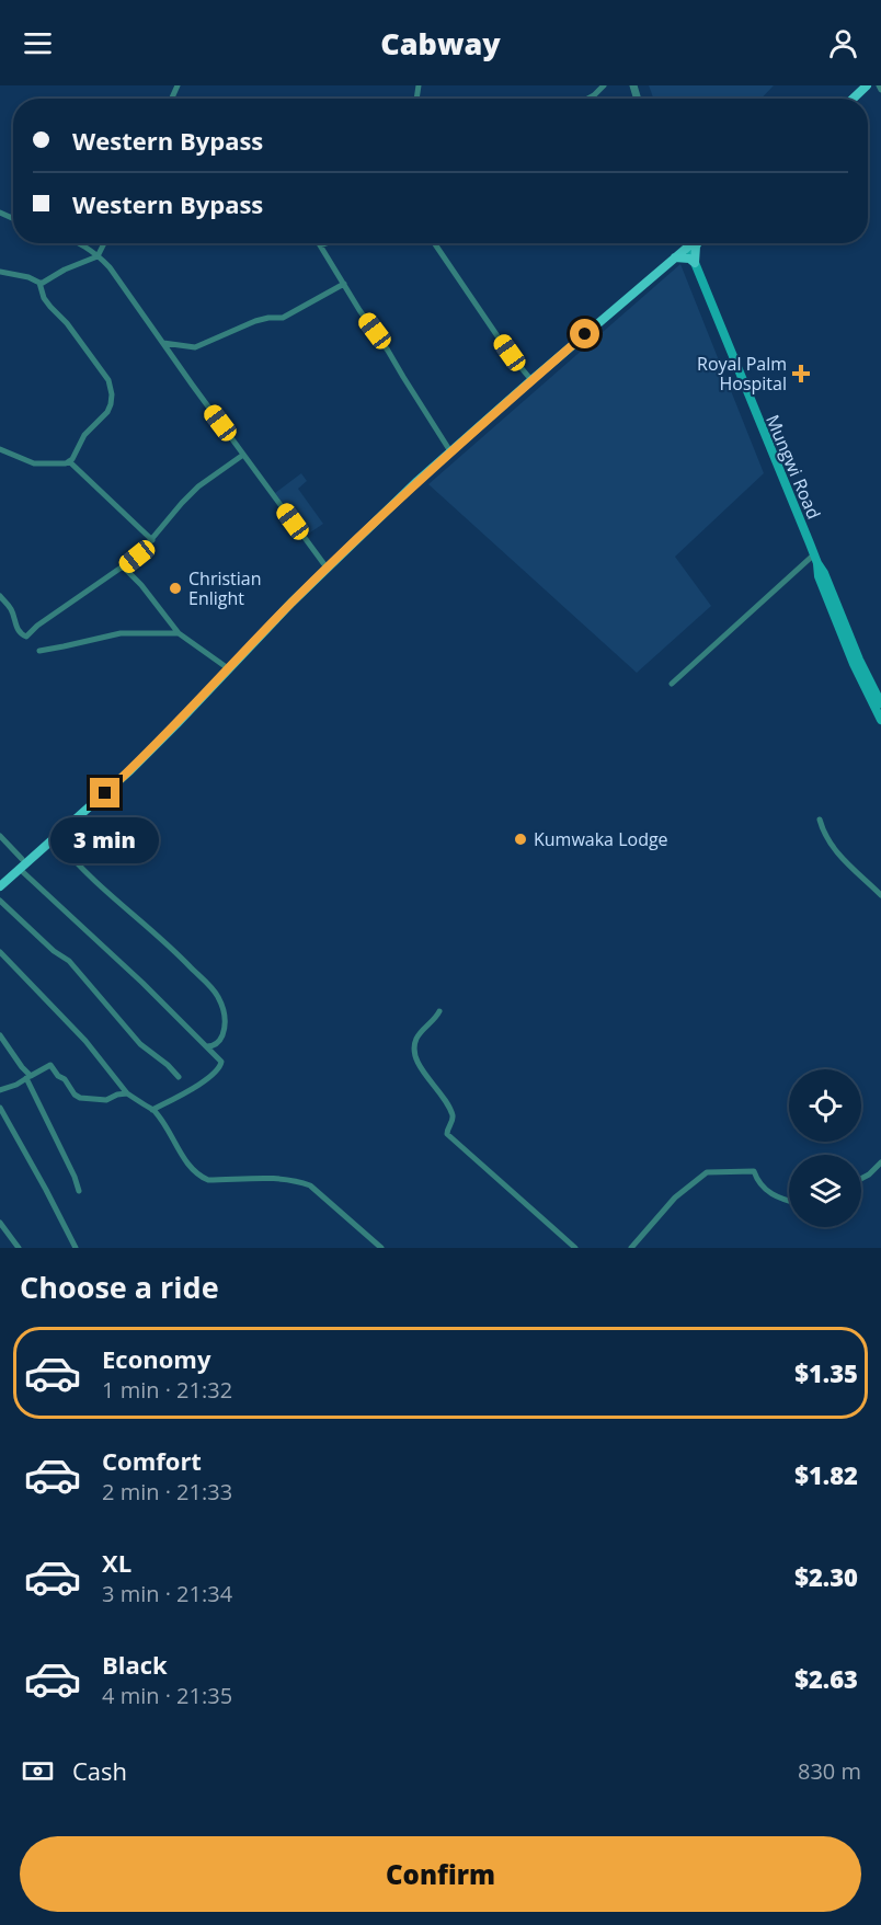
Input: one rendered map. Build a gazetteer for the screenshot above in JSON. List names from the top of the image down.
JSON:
{
  "streets": {
    "main road": ["Mungwi Road"]
  },
  "places": {
    "health": ["Royal Palm Hospital"],
    "other": ["Christian Enlight", "Kumwaka Lodge"]
  },
  "page": {
    "header": "Cabway",
    "banner": ["Western Bypass", "Western Bypass"],
    "bubble": "3 min",
    "heading": "Choose a ride",
    "list": [
      {
        "name": "Economy",
        "note": "1 min · 21:32",
        "value": "$1.35"
      },
      {
        "name": "Comfort",
        "note": "2 min · 21:33",
        "value": "$1.82"
      },
      {
        "name": "XL",
        "note": "3 min · 21:34",
        "value": "$2.30"
      },
      {
        "name": "Black",
        "note": "4 min · 21:35",
        "value": "$2.63"
      }
    ],
    "pay": ["Cash", "830 m"],
    "buttons": "Confirm"
  }
}
